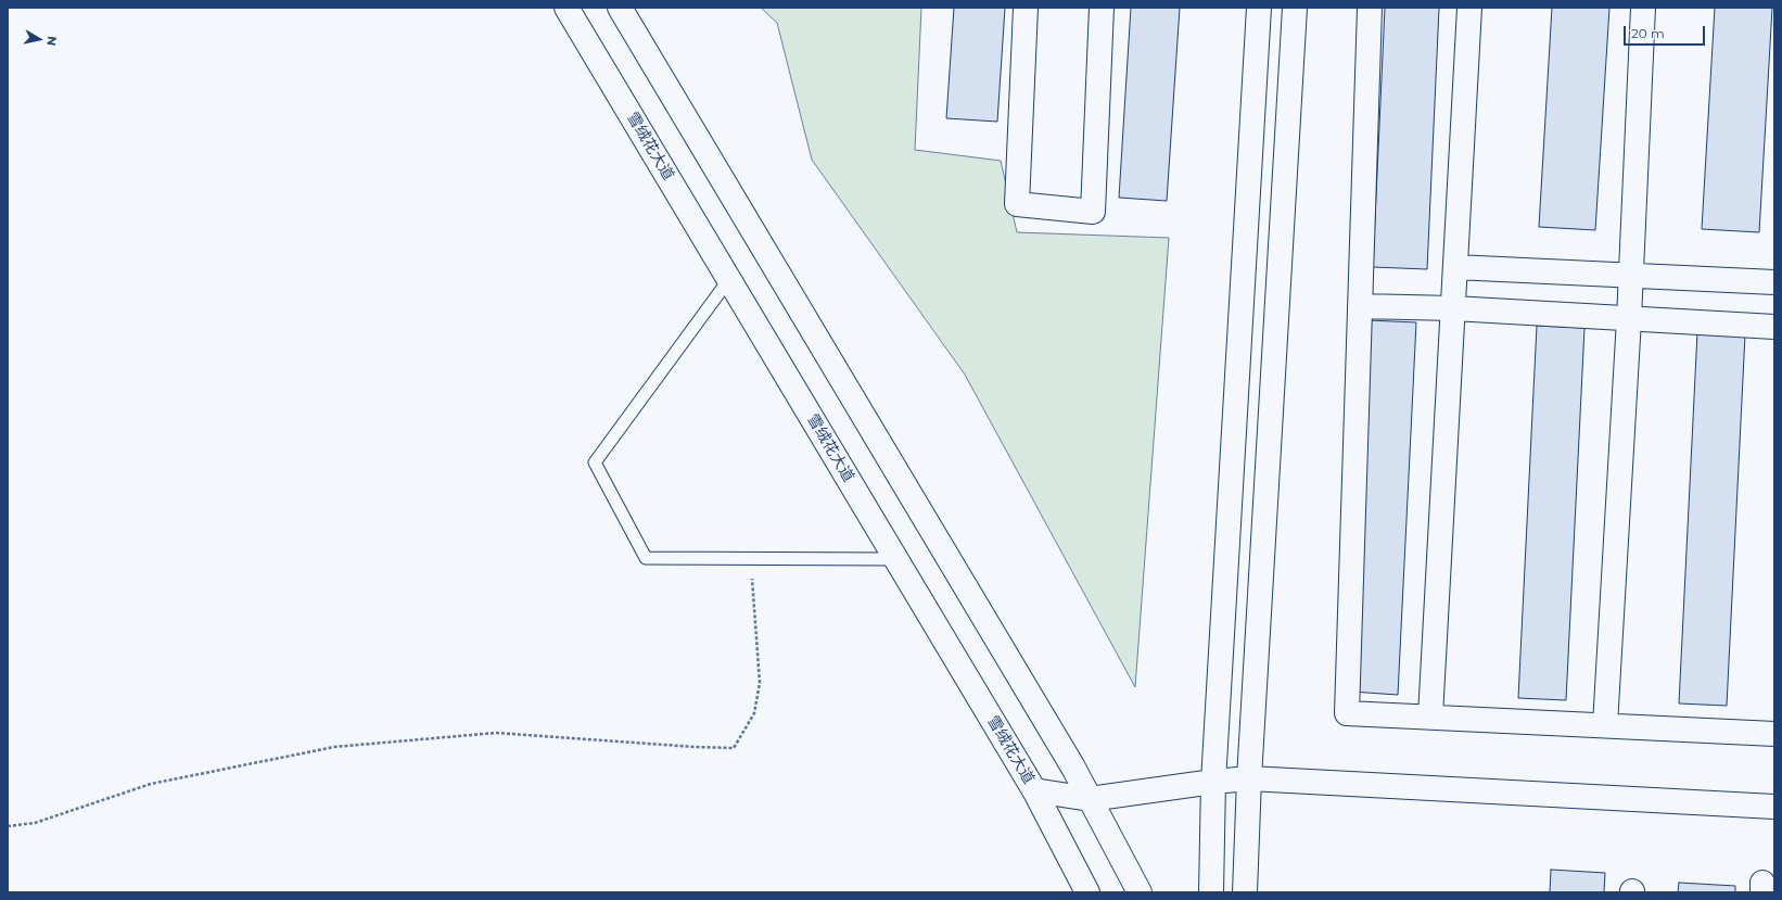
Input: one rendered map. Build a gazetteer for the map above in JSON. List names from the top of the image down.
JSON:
{
  "streets": {
    "main road": ["雪绒花大道"]
  },
  "scale_bar": "20 m",
  "north": "right"
}
